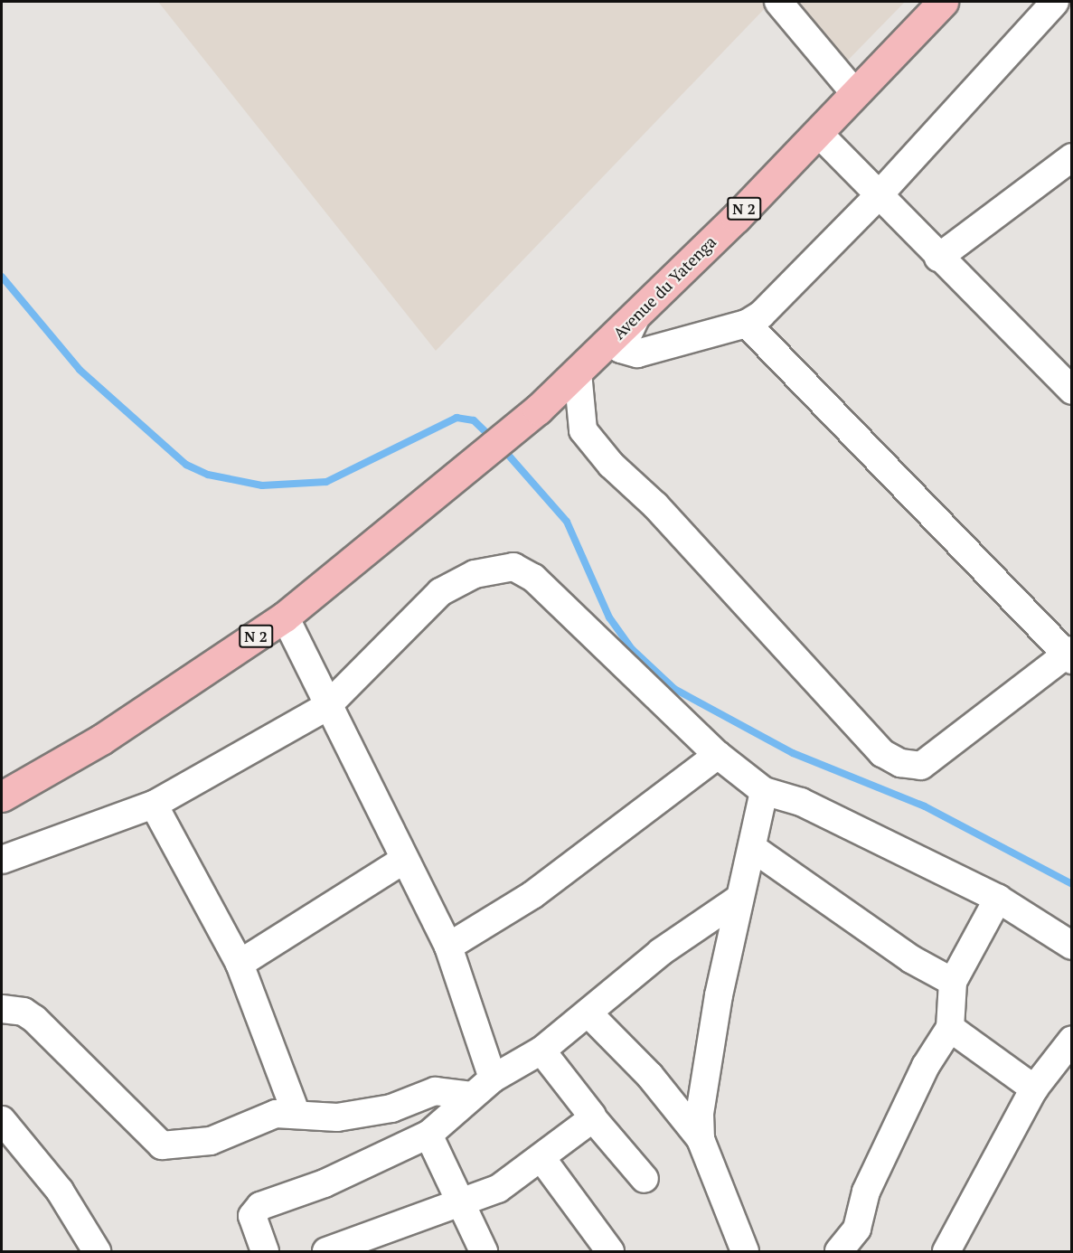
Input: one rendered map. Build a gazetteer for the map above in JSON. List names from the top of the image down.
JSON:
{
  "streets": {
    "main road": ["N 2", "Avenue du Yatenga"]
  },
  "crossings": [
    ["N 2", "Avenue du Yatenga"]
  ]
}
